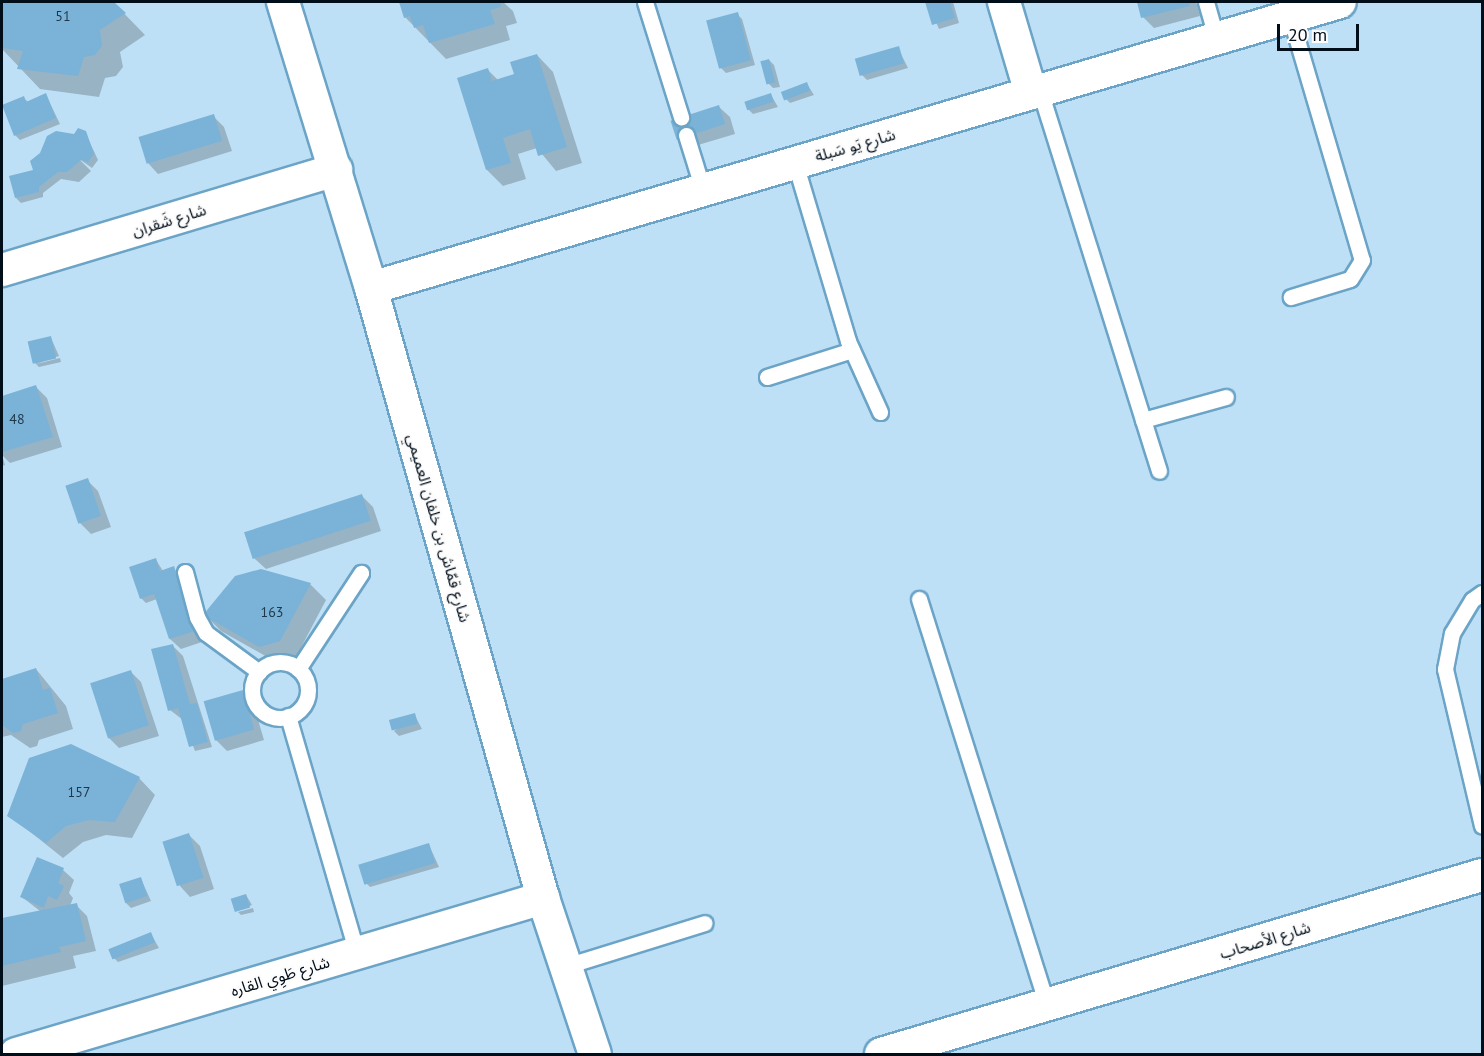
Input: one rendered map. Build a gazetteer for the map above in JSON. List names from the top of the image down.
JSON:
{
  "streets": {
    "street": [
      "شارع يَو سَبلة",
      "شارع شَقران",
      "شارع قمّاش بن خلفان العميمي",
      "شارع الأصحاب",
      "شارع طَوِي القاره"
    ]
  },
  "crossings": [
    ["شارع يَو سَبلة", "شارع قمّاش بن خلفان العميمي"],
    ["شارع شَقران", "شارع قمّاش بن خلفان العميمي"],
    ["شارع قمّاش بن خلفان العميمي", "شارع طَوِي القاره"]
  ],
  "house_numbers": [
    "51",
    "48",
    "163",
    "157"
  ],
  "scale_bar": "20 m"
}
